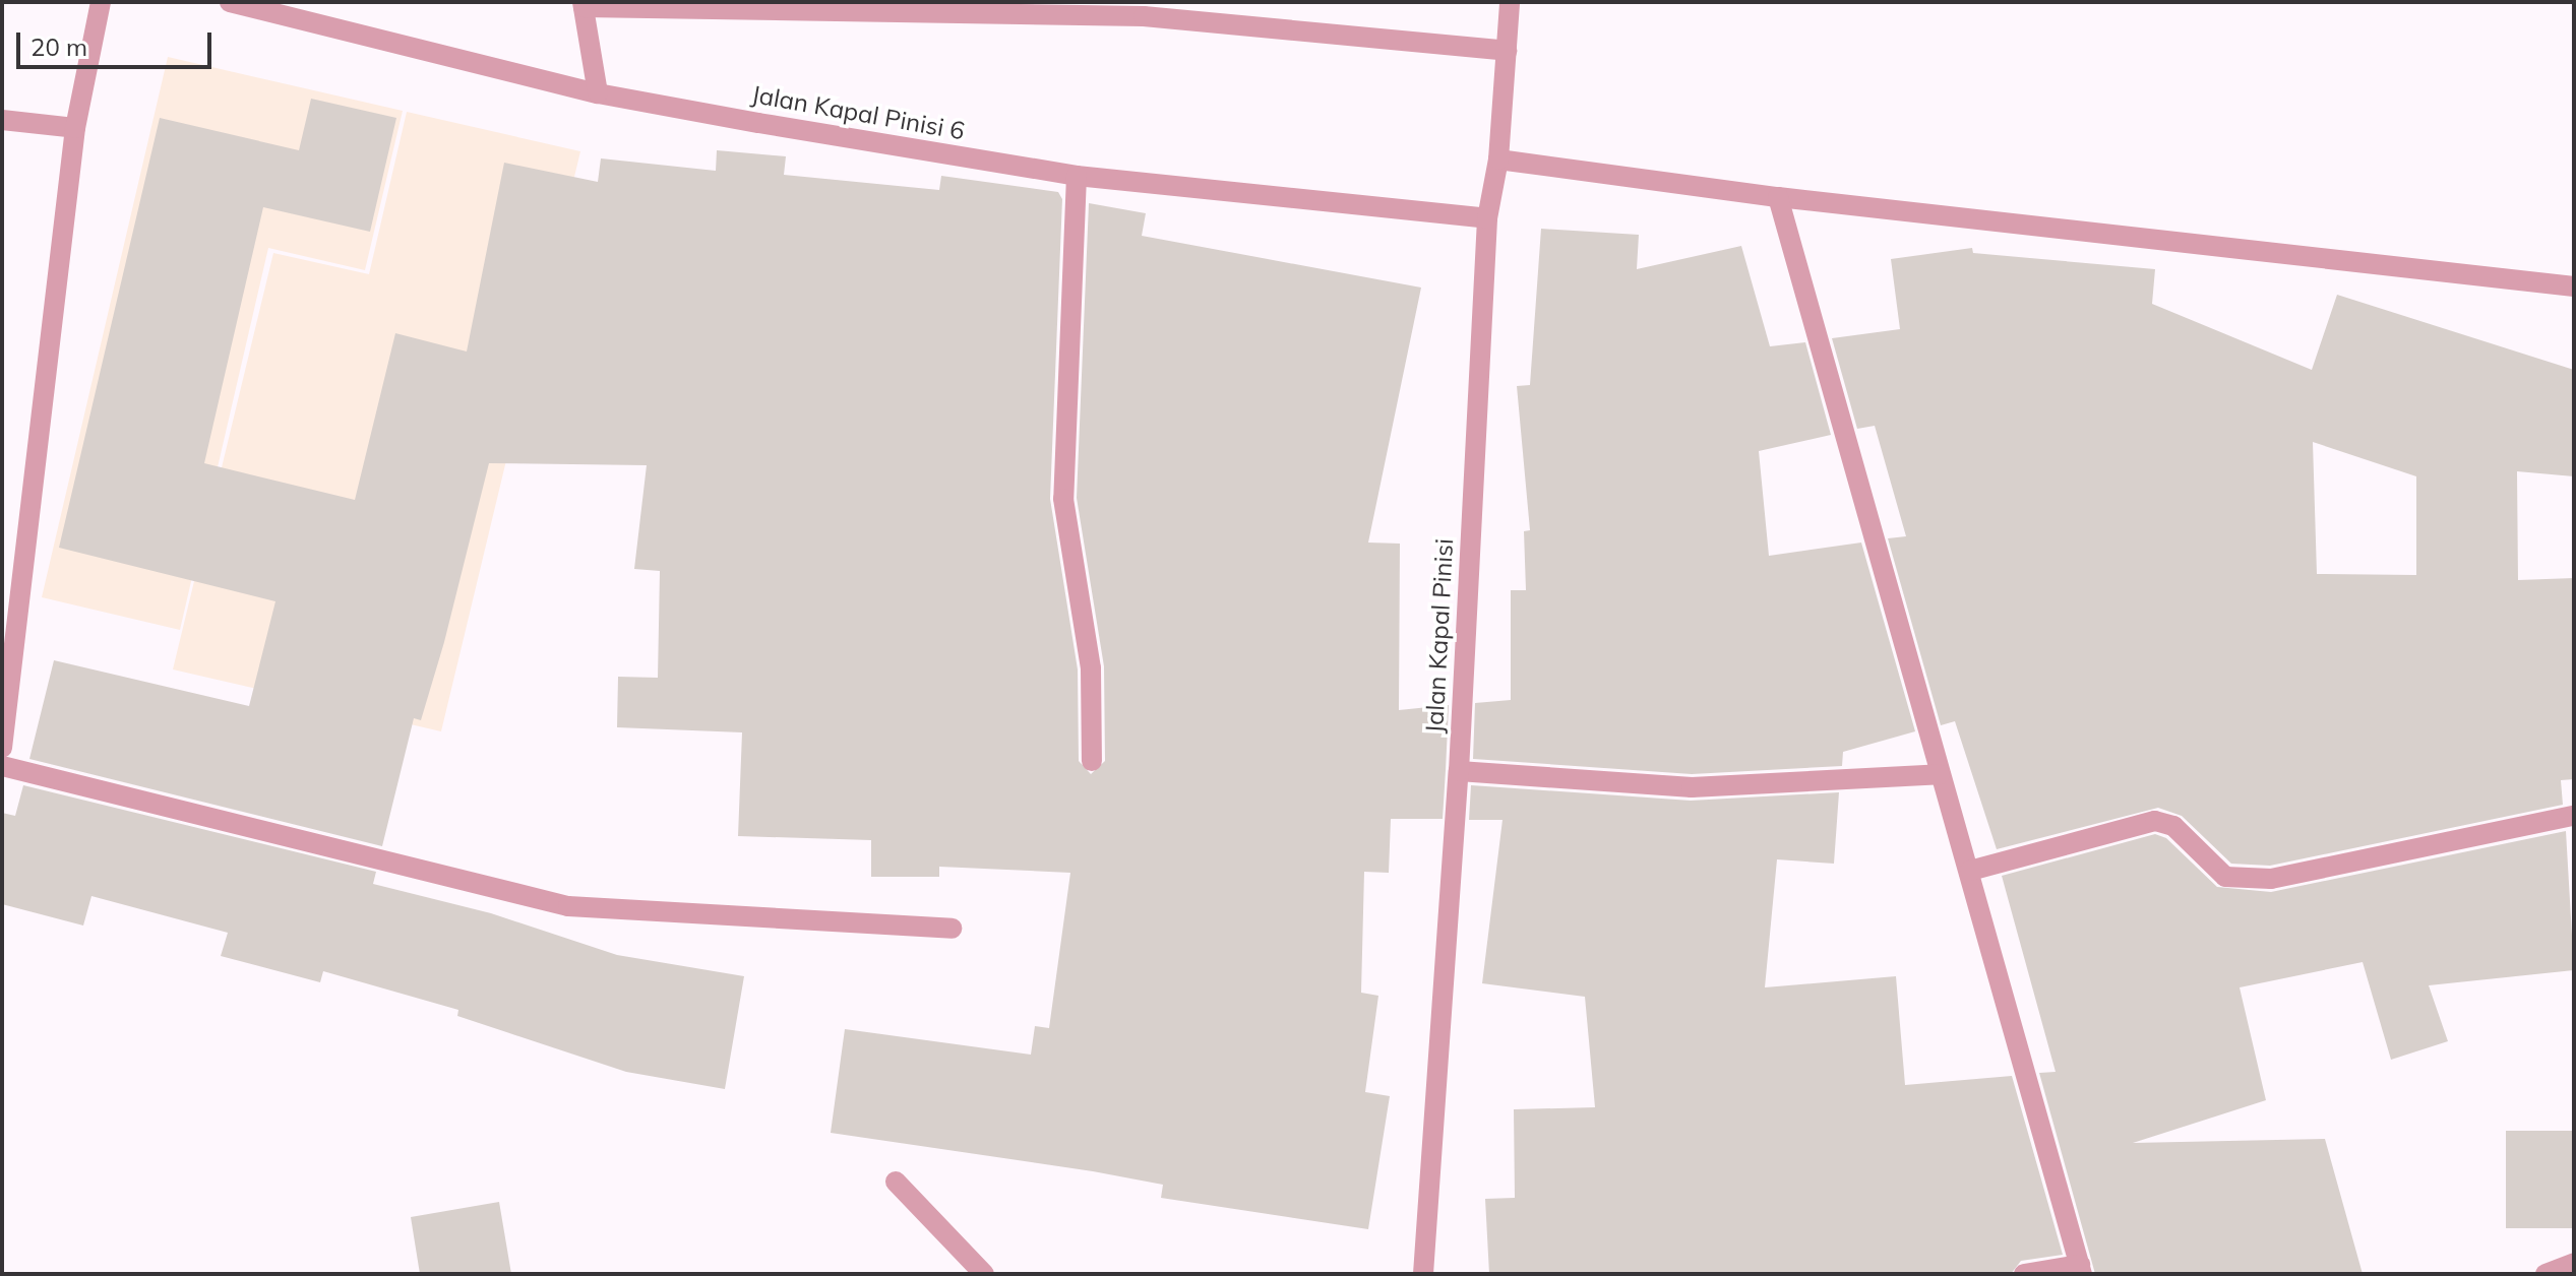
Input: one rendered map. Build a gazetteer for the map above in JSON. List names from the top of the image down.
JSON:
{
  "streets": {
    "street": ["Jalan Kapal Pinisi 6", "Jalan Kapal Pinisi"]
  },
  "crossings": [
    ["Jalan Kapal Pinisi 6", "Jalan Kapal Pinisi"]
  ],
  "scale_bar": "20 m"
}
